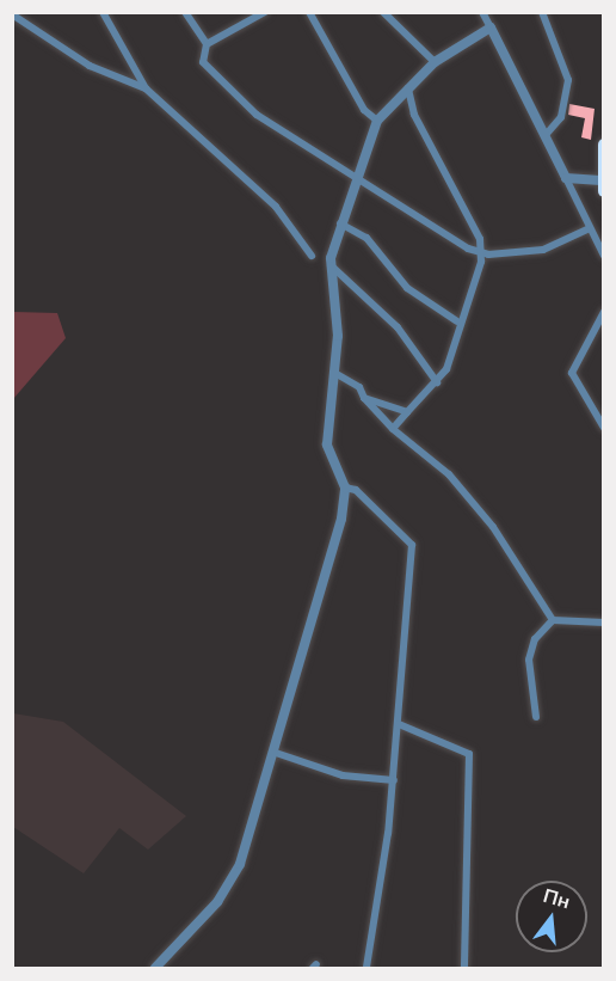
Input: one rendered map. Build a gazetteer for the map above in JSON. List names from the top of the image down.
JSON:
{
  "north": "top"
}
